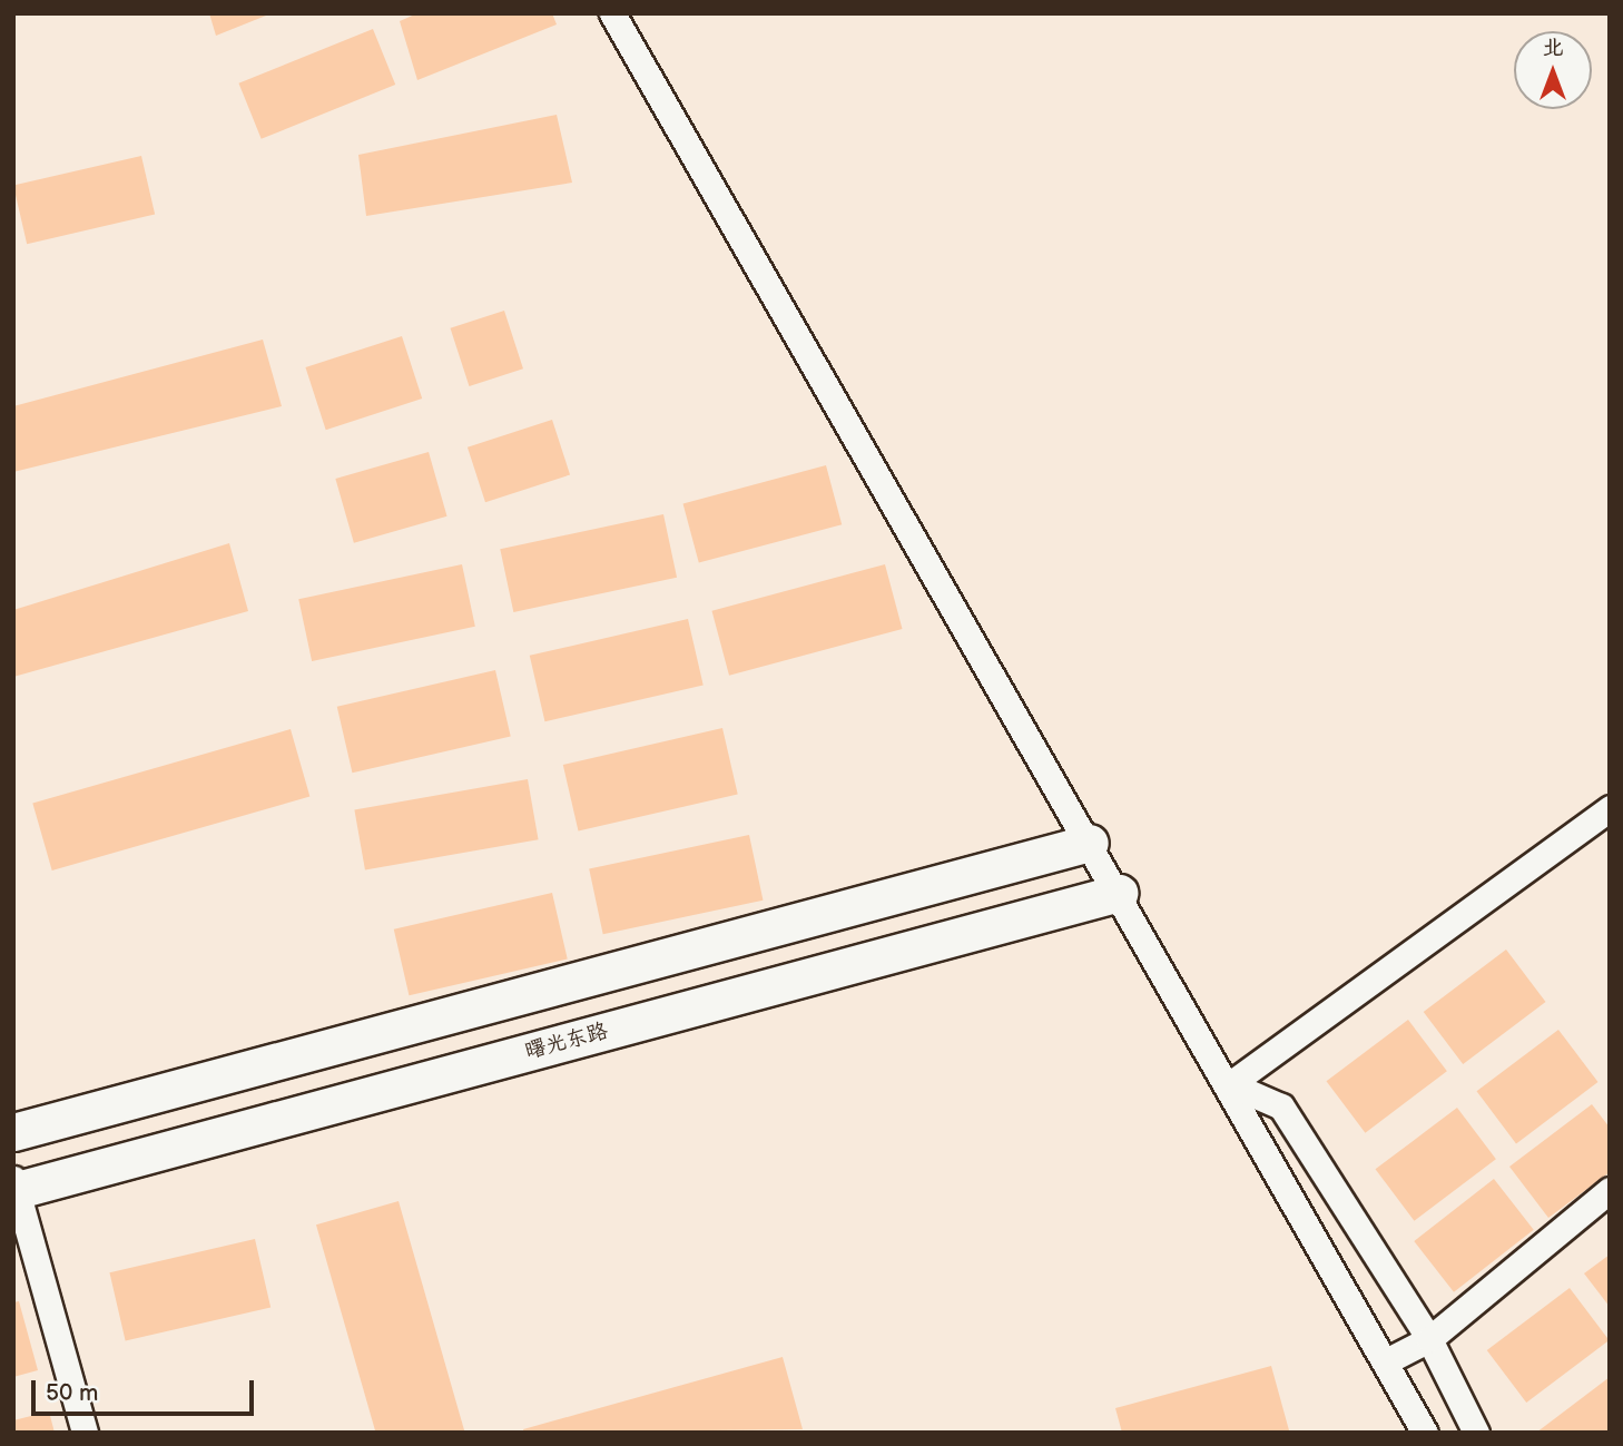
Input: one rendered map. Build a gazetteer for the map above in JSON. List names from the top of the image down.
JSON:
{
  "streets": {
    "main road": ["曙光东路"]
  },
  "scale_bar": "50 m",
  "north": "top"
}
